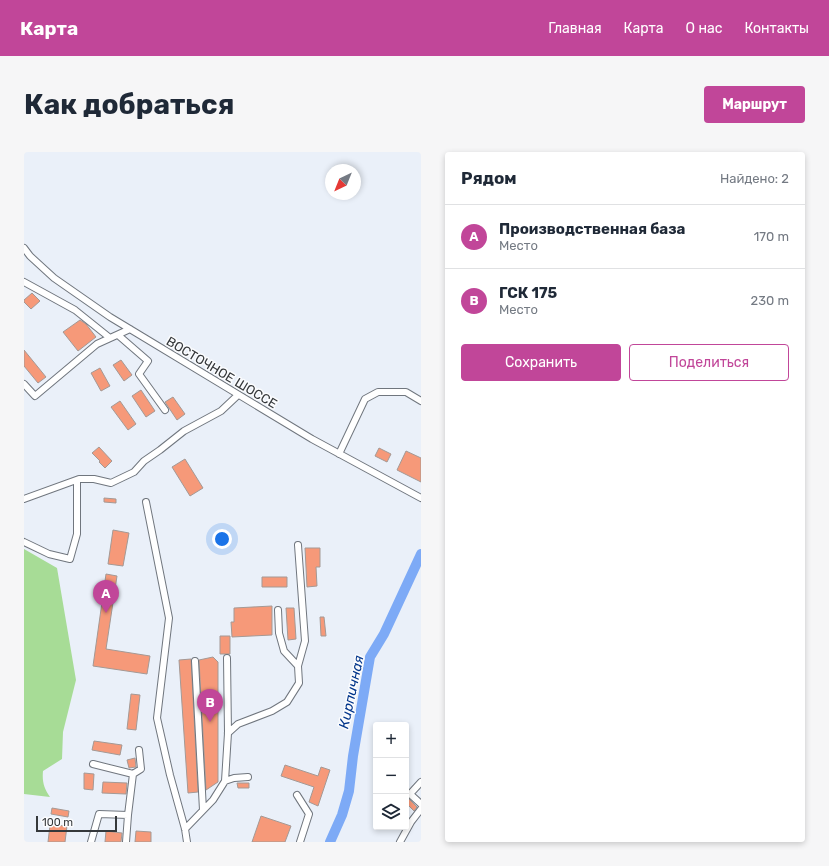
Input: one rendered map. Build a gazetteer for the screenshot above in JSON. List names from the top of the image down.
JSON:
{
  "streets": {
    "street": ["ВОСТОЧНОЕ ШОССЕ"]
  },
  "water": ["Кирпичная"],
  "scale_bar": "100 m",
  "north": "bottom left",
  "page": {
    "header": "Карта",
    "nav": [
      "Главная",
      "Карта",
      "О нас",
      "Контакты"
    ],
    "buttons": [
      "Маршрут",
      ["Сохранить", "Поделиться"]
    ],
    "title": "Как добраться",
    "heading": ["Рядом", "Найдено: 2"],
    "list": [
      {
        "mark": "A",
        "name": "Производственная база",
        "note": "Место",
        "value": "170 m"
      },
      {
        "mark": "B",
        "name": "ГСК 175",
        "note": "Место",
        "value": "230 m"
      }
    ],
    "pins": ["A", "B"],
    "map_buttons": ["+", "−"],
    "scale": "100 m"
  }
}
